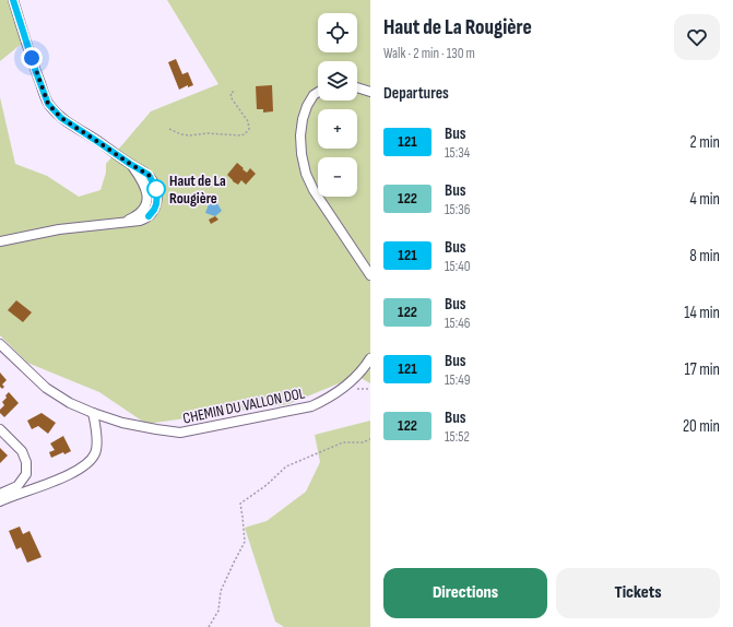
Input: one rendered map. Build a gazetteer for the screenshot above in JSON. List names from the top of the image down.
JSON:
{
  "streets": {
    "street": ["CHEMIN DU VALLON DOL"]
  },
  "places": ["Haut de La Rougière"],
  "lines": ["bus line 121"],
  "page": {
    "heading": [
      ["Haut de La Rougière", "Walk · 2 min · 130 m"],
      "Departures"
    ],
    "map_buttons": ["+", "−"],
    "list": [
      {
        "mark": "121",
        "name": "Bus",
        "note": "15:34",
        "value": "2 min"
      },
      {
        "mark": "122",
        "name": "Bus",
        "note": "15:36",
        "value": "4 min"
      },
      {
        "mark": "121",
        "name": "Bus",
        "note": "15:40",
        "value": "8 min"
      },
      {
        "mark": "122",
        "name": "Bus",
        "note": "15:46",
        "value": "14 min"
      },
      {
        "mark": "121",
        "name": "Bus",
        "note": "15:49",
        "value": "17 min"
      },
      {
        "mark": "122",
        "name": "Bus",
        "note": "15:52",
        "value": "20 min"
      }
    ],
    "buttons": ["Directions", "Tickets"]
  }
}
